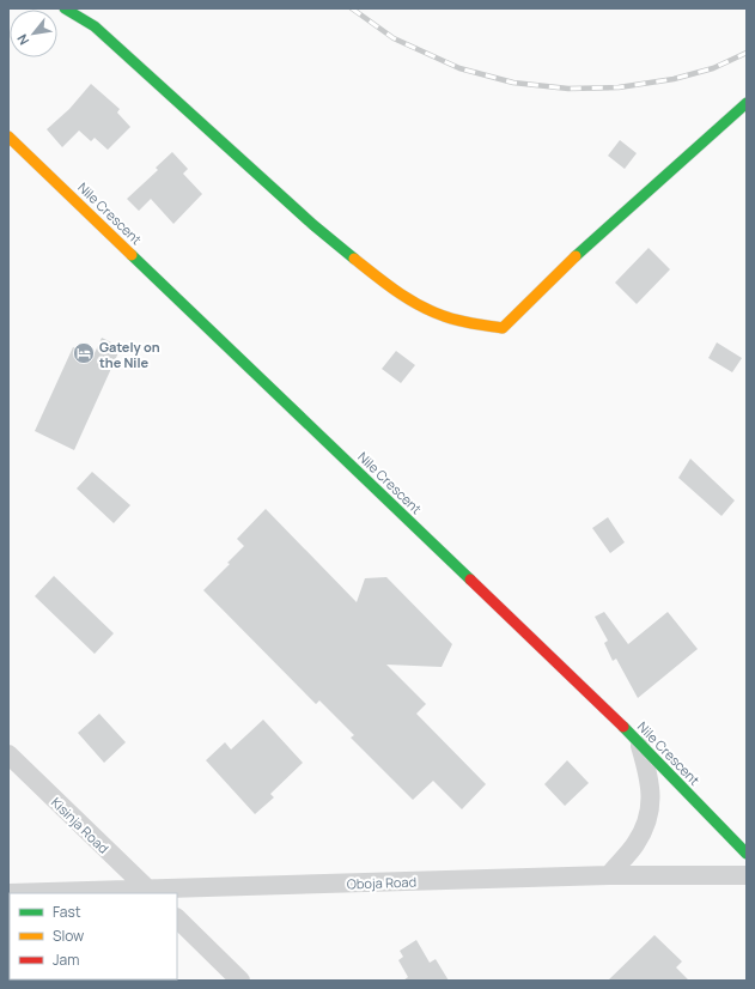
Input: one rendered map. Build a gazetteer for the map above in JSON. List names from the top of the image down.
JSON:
{
  "streets": {
    "street": ["Nile Crescent", "Kisinja Road", "Oboja Road"]
  },
  "crossings": [
    ["Kisinja Road", "Oboja Road"]
  ],
  "places": {
    "hotel": ["Gately on the Nile"]
  },
  "legend": ["Fast", "Slow", "Jam"],
  "north": "bottom left"
}
